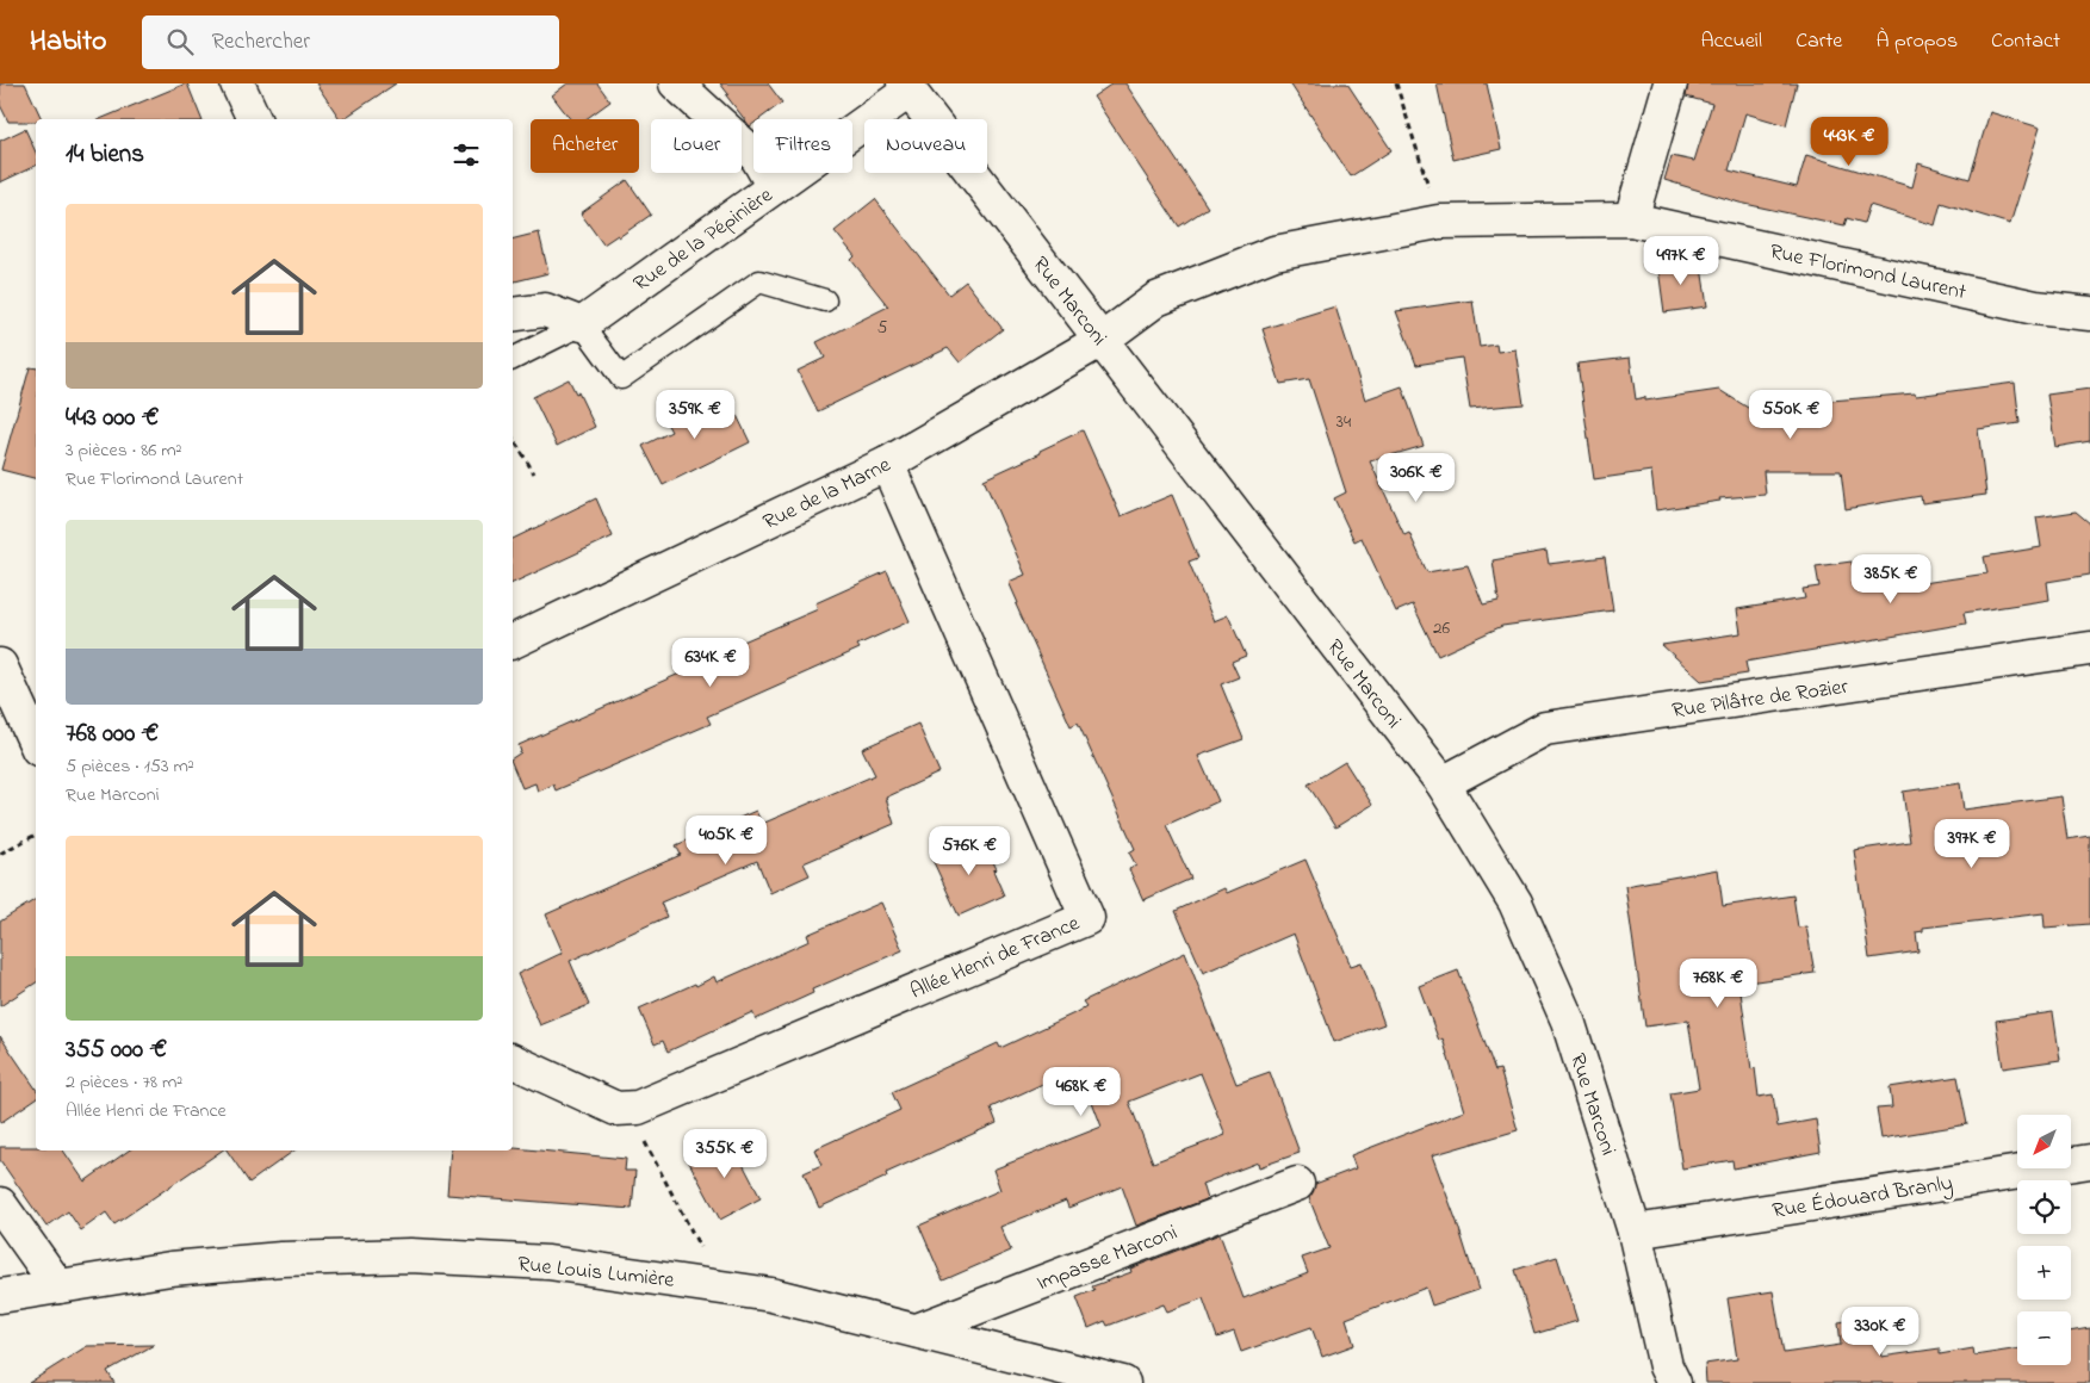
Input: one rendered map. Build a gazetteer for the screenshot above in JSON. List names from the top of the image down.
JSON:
{
  "streets": {
    "street": [
      "Rue de la Pépinière",
      "Rue Florimond Laurent",
      "Rue Marconi",
      "Rue de la Marne",
      "Rue Pilâtre de Rozier",
      "Allée Henri de France",
      "Rue Édouard Branly",
      "Impasse Marconi",
      "Rue Louis Lumière"
    ]
  },
  "crossings": [
    ["Rue de la Pépinière", "Rue Marconi"],
    ["Rue Florimond Laurent", "Rue Marconi"],
    ["Rue Florimond Laurent", "Rue de la Marne"],
    ["Rue Marconi", "Rue de la Marne"],
    ["Rue Marconi", "Rue Pilâtre de Rozier"],
    ["Rue Marconi", "Rue Édouard Branly"],
    ["Rue de la Marne", "Allée Henri de France"],
    ["Impasse Marconi", "Rue Louis Lumière"]
  ],
  "house_numbers": ["5", "34", "26"],
  "north": "bottom left",
  "page": {
    "header": "Habito",
    "search": "Rechercher",
    "nav": [
      "Accueil",
      "Carte",
      "À propos",
      "Contact"
    ],
    "price": [
      "443K €",
      "497K €",
      "359K €",
      "550K €",
      "306K €",
      "385K €",
      "634K €",
      "405K €",
      "397K €",
      "576K €",
      "768K €",
      "468K €",
      "355K €",
      "330K €"
    ],
    "chip": [
      "Acheter",
      "Louer",
      "Filtres",
      "Nouveau"
    ],
    "heading": "14 biens",
    "list": [
      {
        "name": "443 000 €",
        "note": "3 pièces · 86 m² · Rue Florimond Laurent"
      },
      {
        "name": "768 000 €",
        "note": "5 pièces · 153 m² · Rue Marconi"
      },
      {
        "name": "355 000 €",
        "note": "2 pièces · 78 m² · Allée Henri de France"
      }
    ],
    "map_buttons": ["+", "−"]
  }
}
